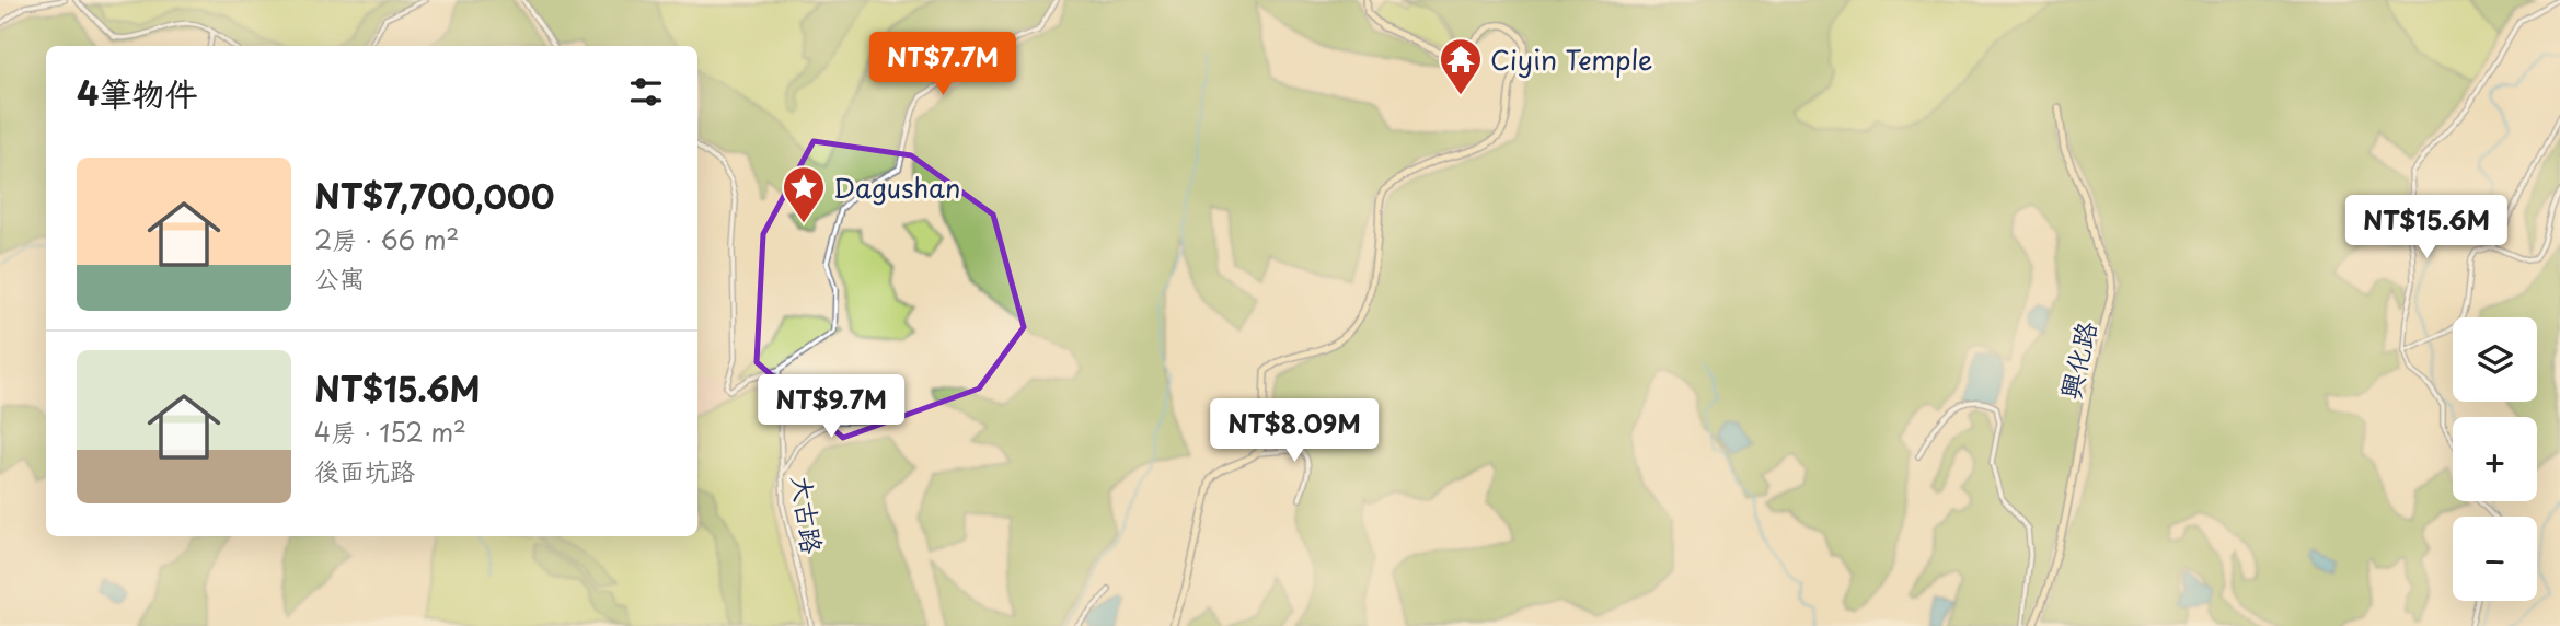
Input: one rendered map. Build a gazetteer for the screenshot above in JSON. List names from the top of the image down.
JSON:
{
  "streets": {
    "street": ["興化路", "大古路"]
  },
  "places": {
    "temple": ["Ciyin Temple"],
    "place": ["Dagushan"]
  },
  "page": {
    "price": [
      "NT$7.7M",
      "NT$15.6M",
      "NT$9.7M",
      "NT$8.09M"
    ],
    "heading": "4筆物件",
    "list": [
      {
        "name": "NT$7,700,000",
        "note": "2房 · 66 m² · 公寓"
      },
      {
        "name": "NT$15.6M",
        "note": "4房 · 152 m² · 後面坑路"
      }
    ],
    "map_buttons": ["+", "−"]
  }
}
